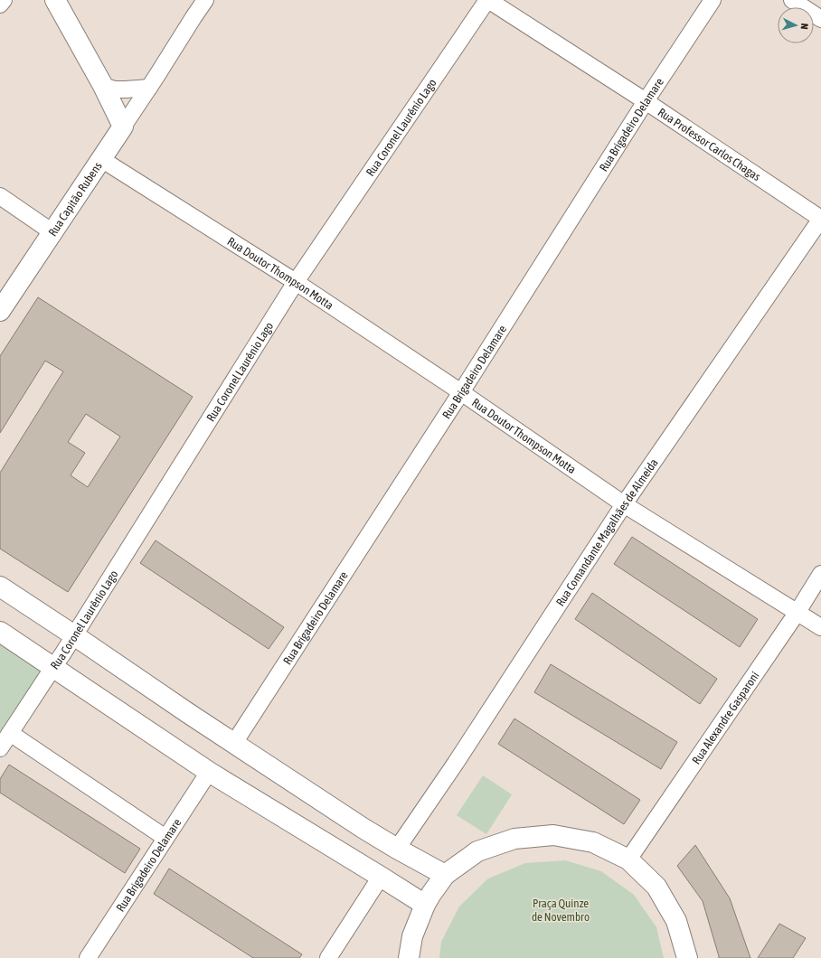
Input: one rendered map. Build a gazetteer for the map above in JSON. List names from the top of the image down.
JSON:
{
  "streets": {
    "main road": ["Rua Capitão Rubens"],
    "street": [
      "Rua Brigadeiro Delamare",
      "Rua Coronel Laurênio Lago",
      "Rua Professor Carlos Chagas",
      "Rua Doutor Thompson Motta",
      "Rua Comandante Magalhães de Almeida",
      "Rua Alexandre Gasparoni"
    ]
  },
  "crossings": [
    ["Rua Brigadeiro Delamare", "Rua Professor Carlos Chagas"],
    ["Rua Brigadeiro Delamare", "Rua Doutor Thompson Motta"],
    ["Rua Coronel Laurênio Lago", "Rua Professor Carlos Chagas"],
    ["Rua Coronel Laurênio Lago", "Rua Doutor Thompson Motta"],
    ["Rua Professor Carlos Chagas", "Rua Comandante Magalhães de Almeida"],
    ["Rua Capitão Rubens", "Rua Doutor Thompson Motta"],
    ["Rua Doutor Thompson Motta", "Rua Comandante Magalhães de Almeida"],
    ["Rua Doutor Thompson Motta", "Rua Alexandre Gasparoni"]
  ],
  "parks": ["Praça Quinze de Novembro"],
  "north": "right"
}
